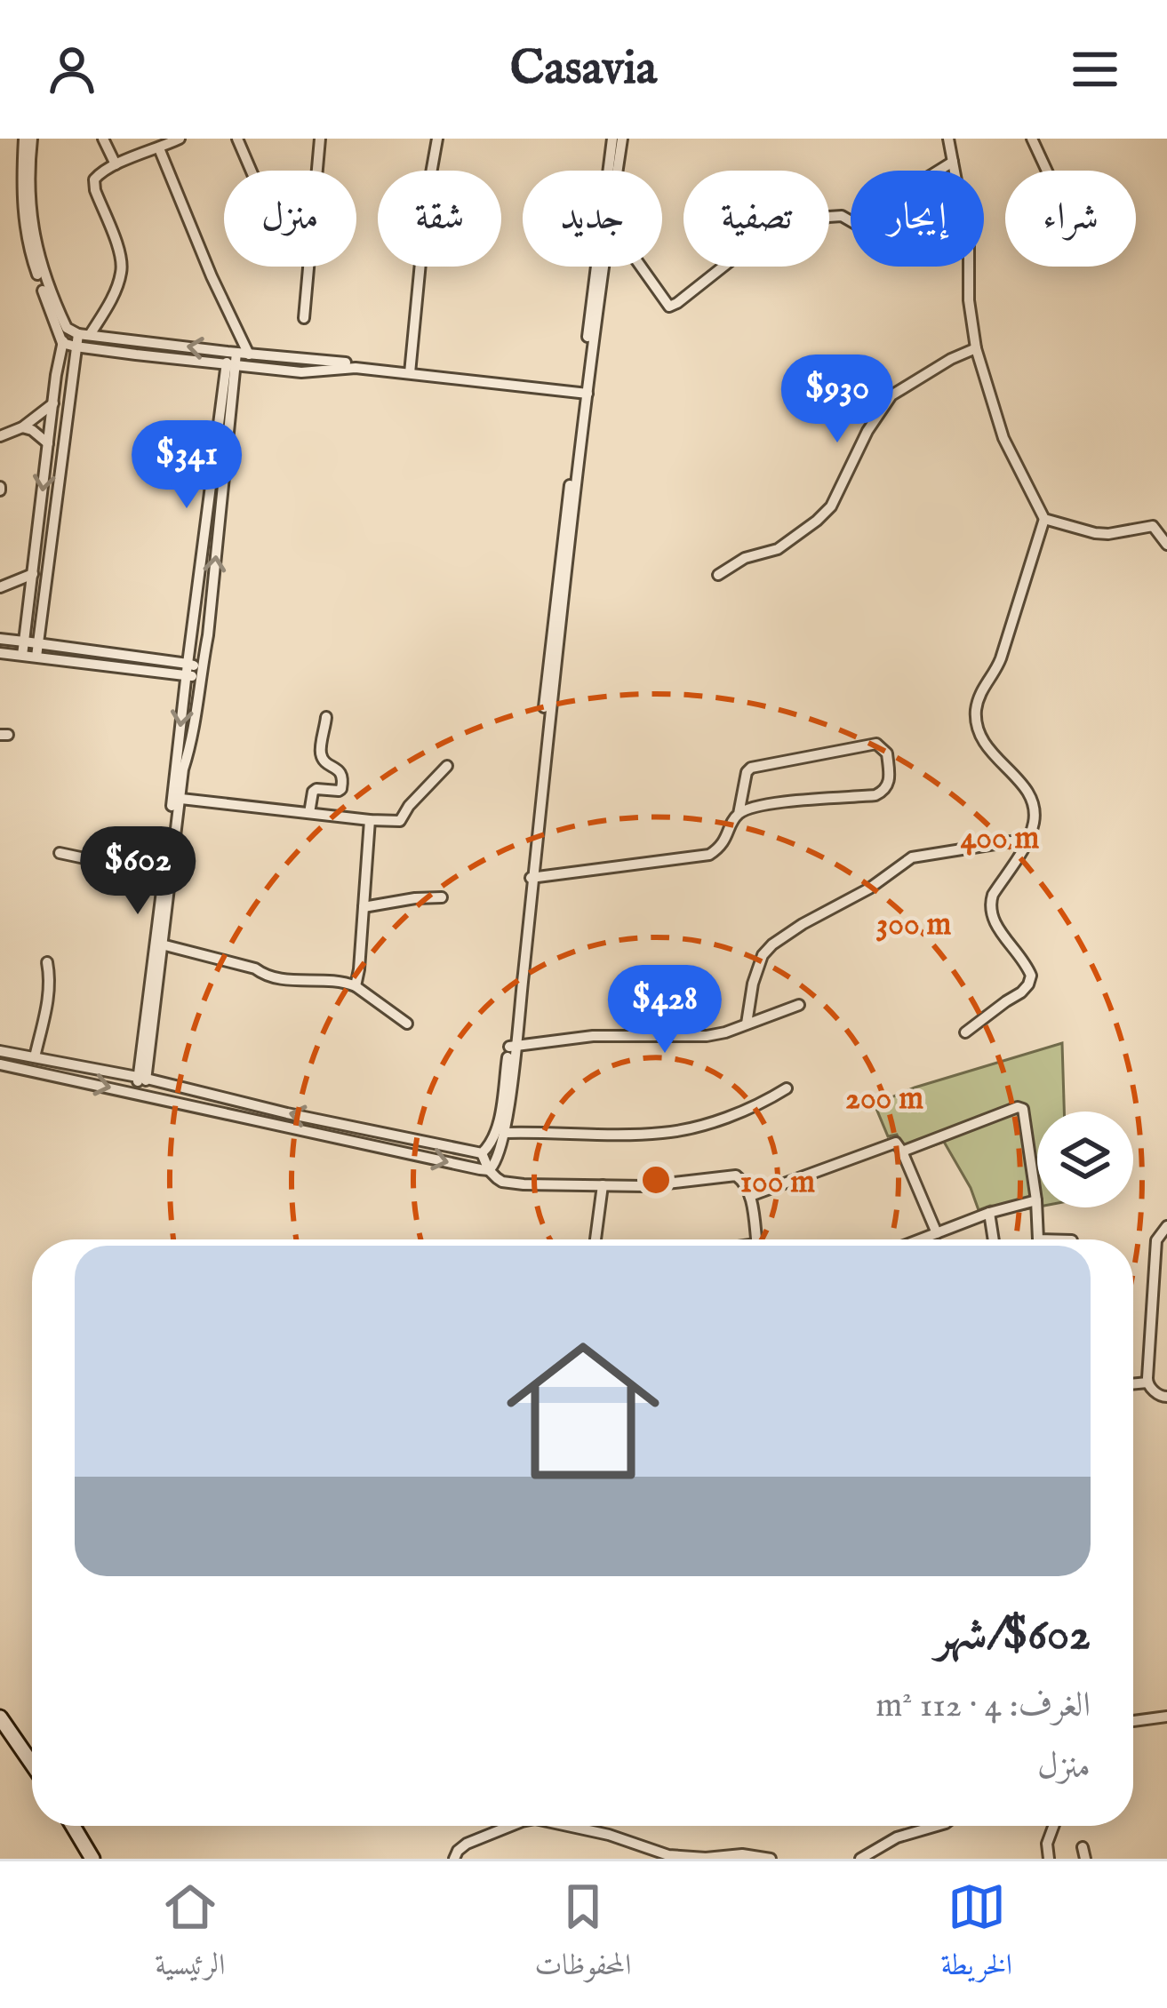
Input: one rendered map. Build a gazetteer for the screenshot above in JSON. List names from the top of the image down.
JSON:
{
  "page": {
    "header": "Casavia",
    "chip": [
      "شراء",
      "إيجار",
      "تصفية",
      "جديد",
      "شقة",
      "منزل"
    ],
    "price": [
      "$930",
      "$341",
      "$602",
      "$428"
    ],
    "list": [
      {
        "name": "$602/شهر",
        "note": "الغرف: 4 · 112 m² · منزل"
      }
    ],
    "tabs": ["الخريطة", "المحفوظات", "الرئيسية"]
  },
  "rings": [
    "400 m",
    "300 m",
    "200 m",
    "100 m"
  ]
}
